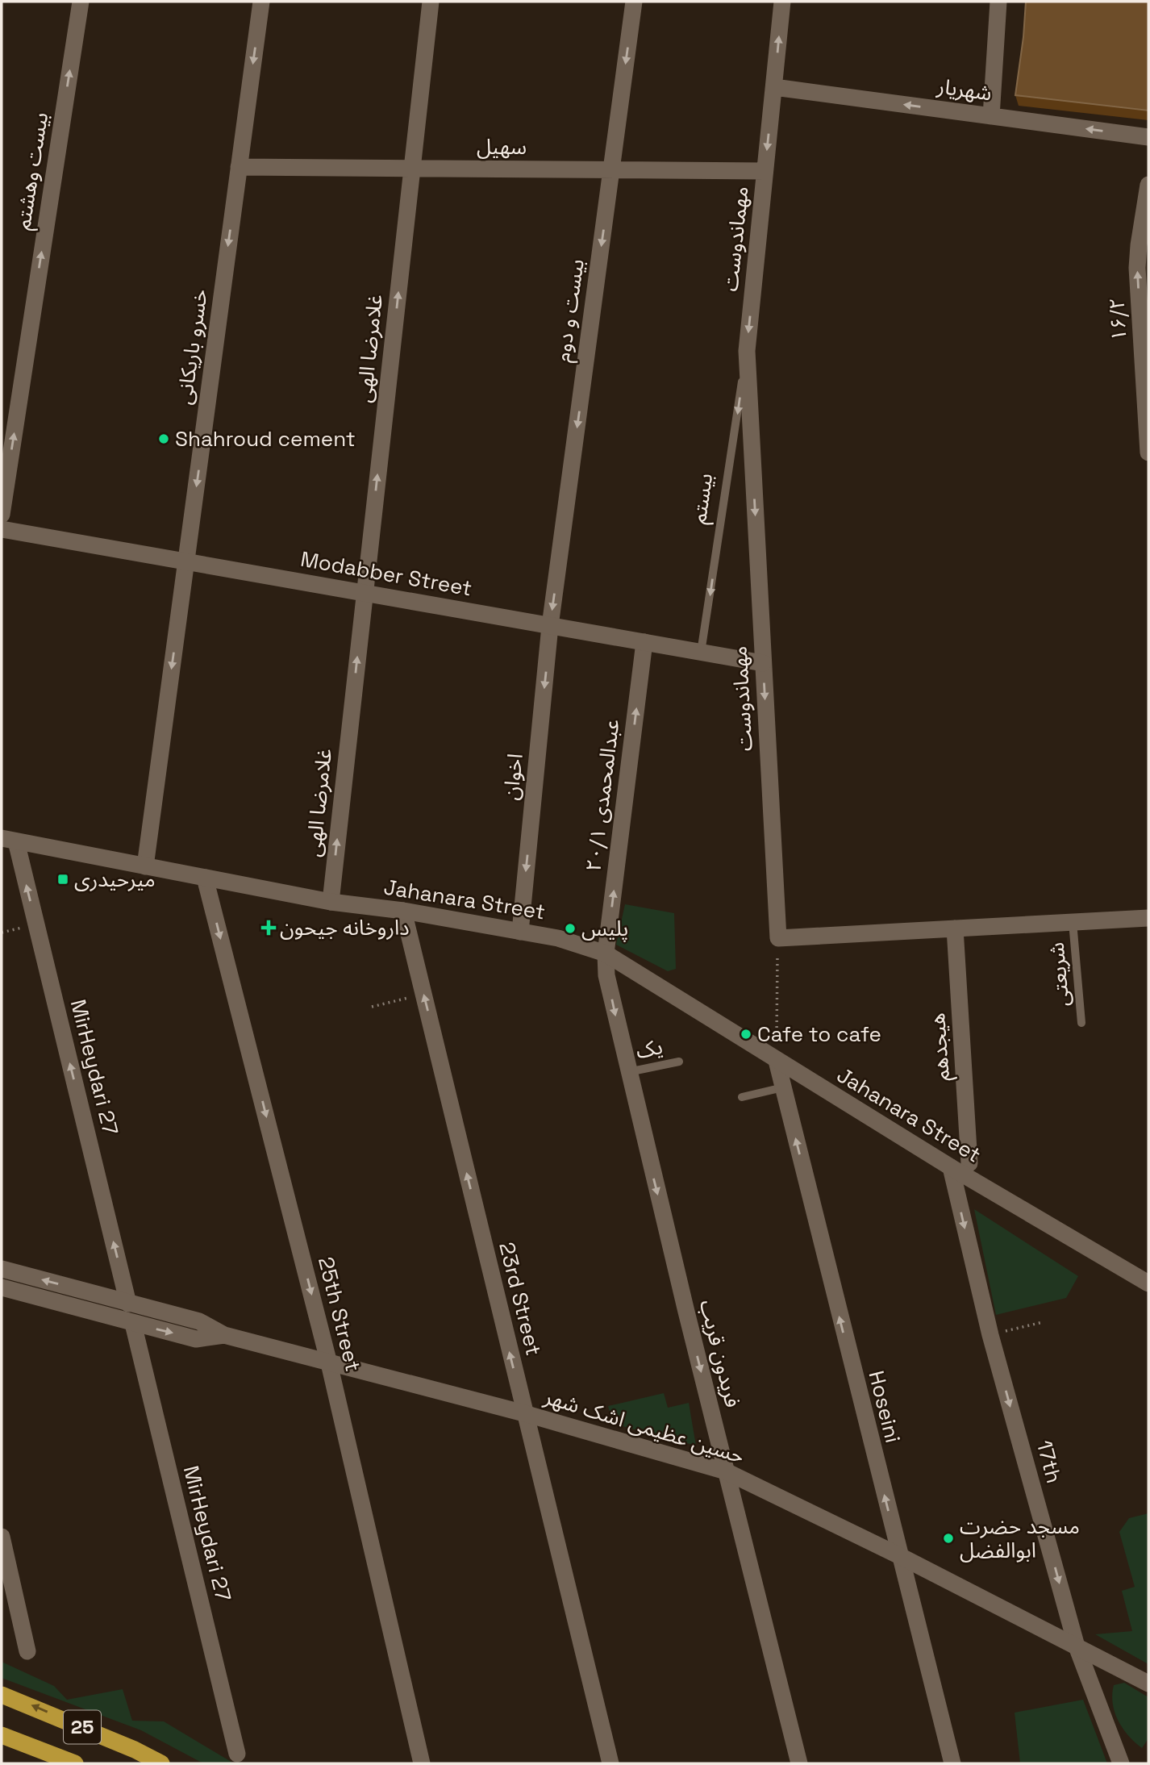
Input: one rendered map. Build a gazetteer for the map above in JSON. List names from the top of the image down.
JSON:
{
  "streets": {
    "highway": ["25"],
    "street": [
      "شهریار",
      "سهیل",
      "بیست وهشتم",
      "مهماندوست",
      "بیست و دوم",
      "۱۶/۲",
      "خسرو باریکانی",
      "غلامرضا الهی",
      "Modabber Street",
      "اخوان",
      "عبدالمحمدی ۲۰/۱",
      "Jahanara Street",
      "هیجدهم",
      "MirHeydari 27",
      "23rd Street",
      "25th Street",
      "فریدون قریب",
      "Hoseini",
      "حسین عظیمی اشک شهر",
      "17th"
    ],
    "lane": ["بیستم", "شریعتی", "یک"]
  },
  "crossings": [
    ["شهریار", "مهماندوست"],
    ["سهیل", "مهماندوست"],
    ["سهیل", "بیست و دوم"],
    ["سهیل", "خسرو باریکانی"],
    ["سهیل", "غلامرضا الهی"],
    ["مهماندوست", "بیستم"],
    ["مهماندوست", "Modabber Street"],
    ["بیست و دوم", "Modabber Street"],
    ["بیست و دوم", "اخوان"],
    ["خسرو باریکانی", "Modabber Street"],
    ["خسرو باریکانی", "Jahanara Street"],
    ["غلامرضا الهی", "Modabber Street"],
    ["غلامرضا الهی", "Jahanara Street"],
    ["بیستم", "Modabber Street"],
    ["Modabber Street", "اخوان"],
    ["Modabber Street", "عبدالمحمدی ۲۰/۱"],
    ["اخوان", "Jahanara Street"],
    ["عبدالمحمدی ۲۰/۱", "Jahanara Street"],
    ["عبدالمحمدی ۲۰/۱", "فریدون قریب"],
    ["Jahanara Street", "MirHeydari 27"],
    ["Jahanara Street", "23rd Street"],
    ["Jahanara Street", "25th Street"],
    ["Jahanara Street", "فریدون قریب"],
    ["Jahanara Street", "Hoseini"],
    ["Jahanara Street", "17th"],
    ["یک", "فریدون قریب"],
    ["MirHeydari 27", "حسین عظیمی اشک شهر"],
    ["23rd Street", "حسین عظیمی اشک شهر"],
    ["25th Street", "حسین عظیمی اشک شهر"],
    ["فریدون قریب", "حسین عظیمی اشک شهر"],
    ["Hoseini", "حسین عظیمی اشک شهر"],
    ["حسین عظیمی اشک شهر", "17th"]
  ],
  "one_way": [
    "شهریار",
    "بیست وهشتم",
    "مهماندوست",
    "بیست و دوم",
    "۱۶/۲",
    "خسرو باریکانی",
    "غلامرضا الهی",
    "بیستم",
    "اخوان",
    "عبدالمحمدی ۲۰/۱",
    "MirHeydari 27",
    "23rd Street",
    "25th Street",
    "فریدون قریب",
    "Hoseini",
    "17th"
  ],
  "places": {
    "other": [
      "Shahroud cement",
      "پلیس",
      "Cafe to cafe",
      "مسجد حضرت ابوالفضل"
    ],
    "transit": ["میرحیدری"],
    "health": ["داروخانه جیحون"]
  }
}
